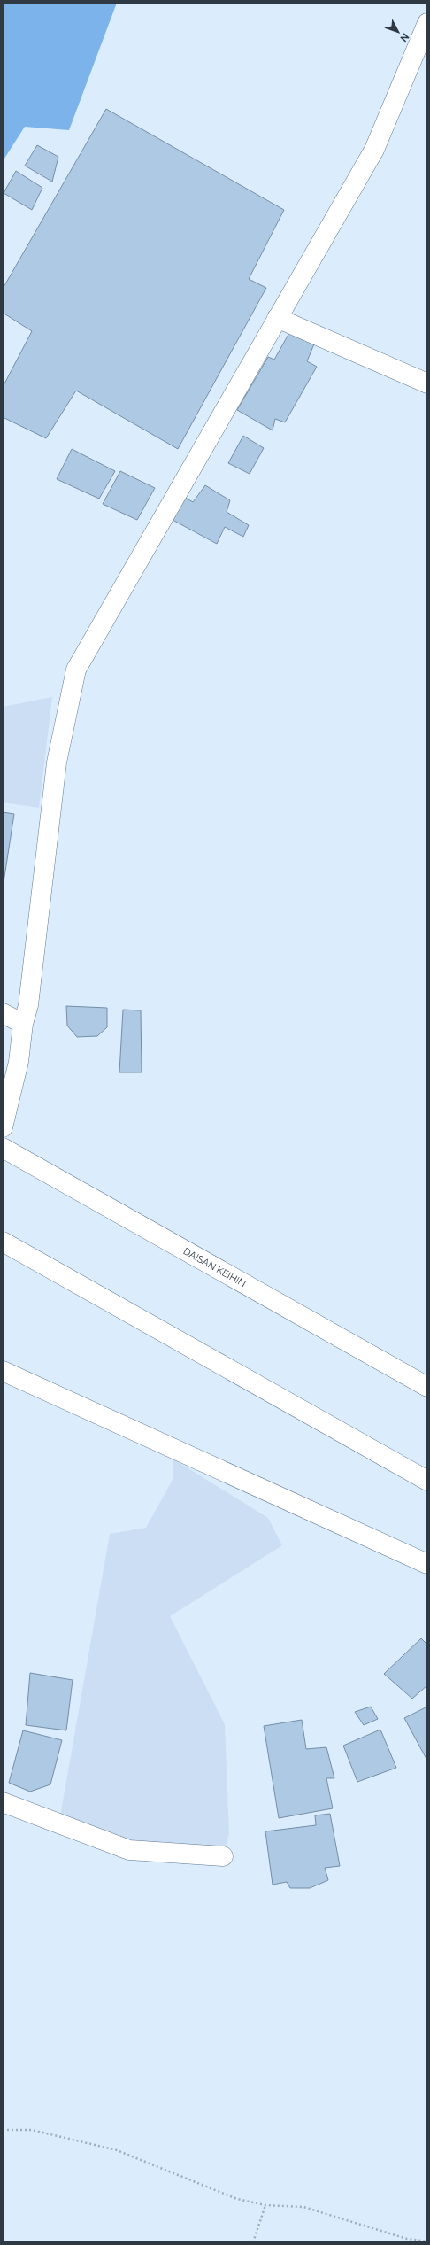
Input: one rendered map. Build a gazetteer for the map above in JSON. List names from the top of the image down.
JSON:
{
  "streets": {
    "main road": ["DAISAN KEIHIN"]
  },
  "north": "bottom right"
}
